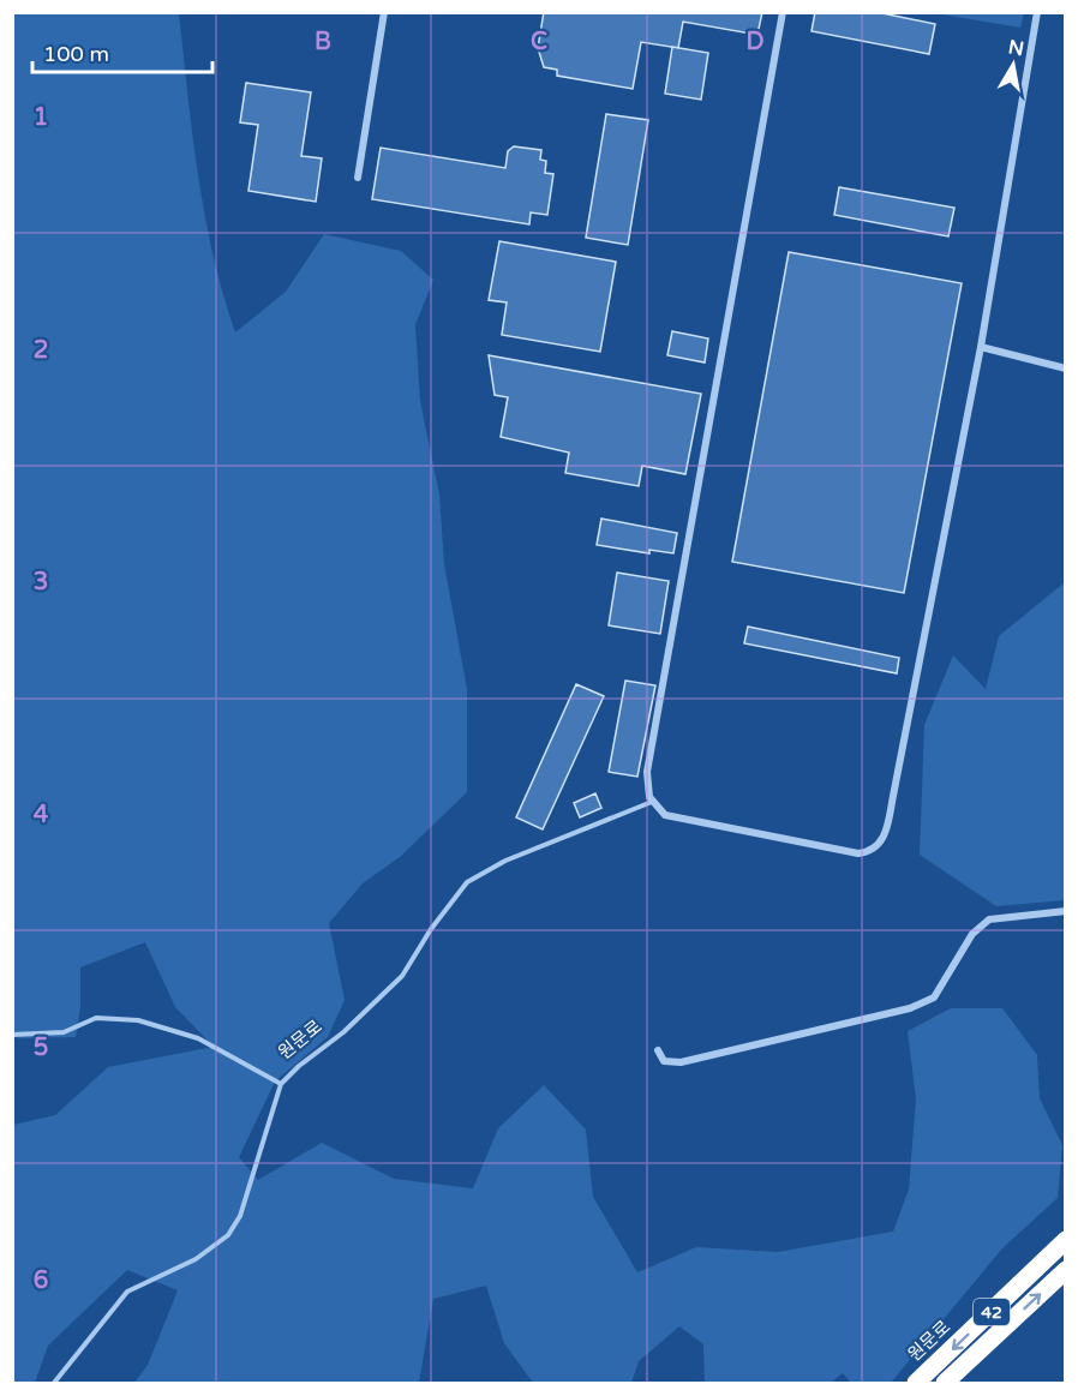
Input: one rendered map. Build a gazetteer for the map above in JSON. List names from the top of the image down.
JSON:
{
  "streets": {
    "highway": ["원문로", "42"]
  },
  "scale_bar": "100 m",
  "north": "top",
  "grid": {
    "columns": ["B", "C", "D"],
    "rows": [
      "1",
      "2",
      "3",
      "4",
      "5",
      "6"
    ]
  }
}
